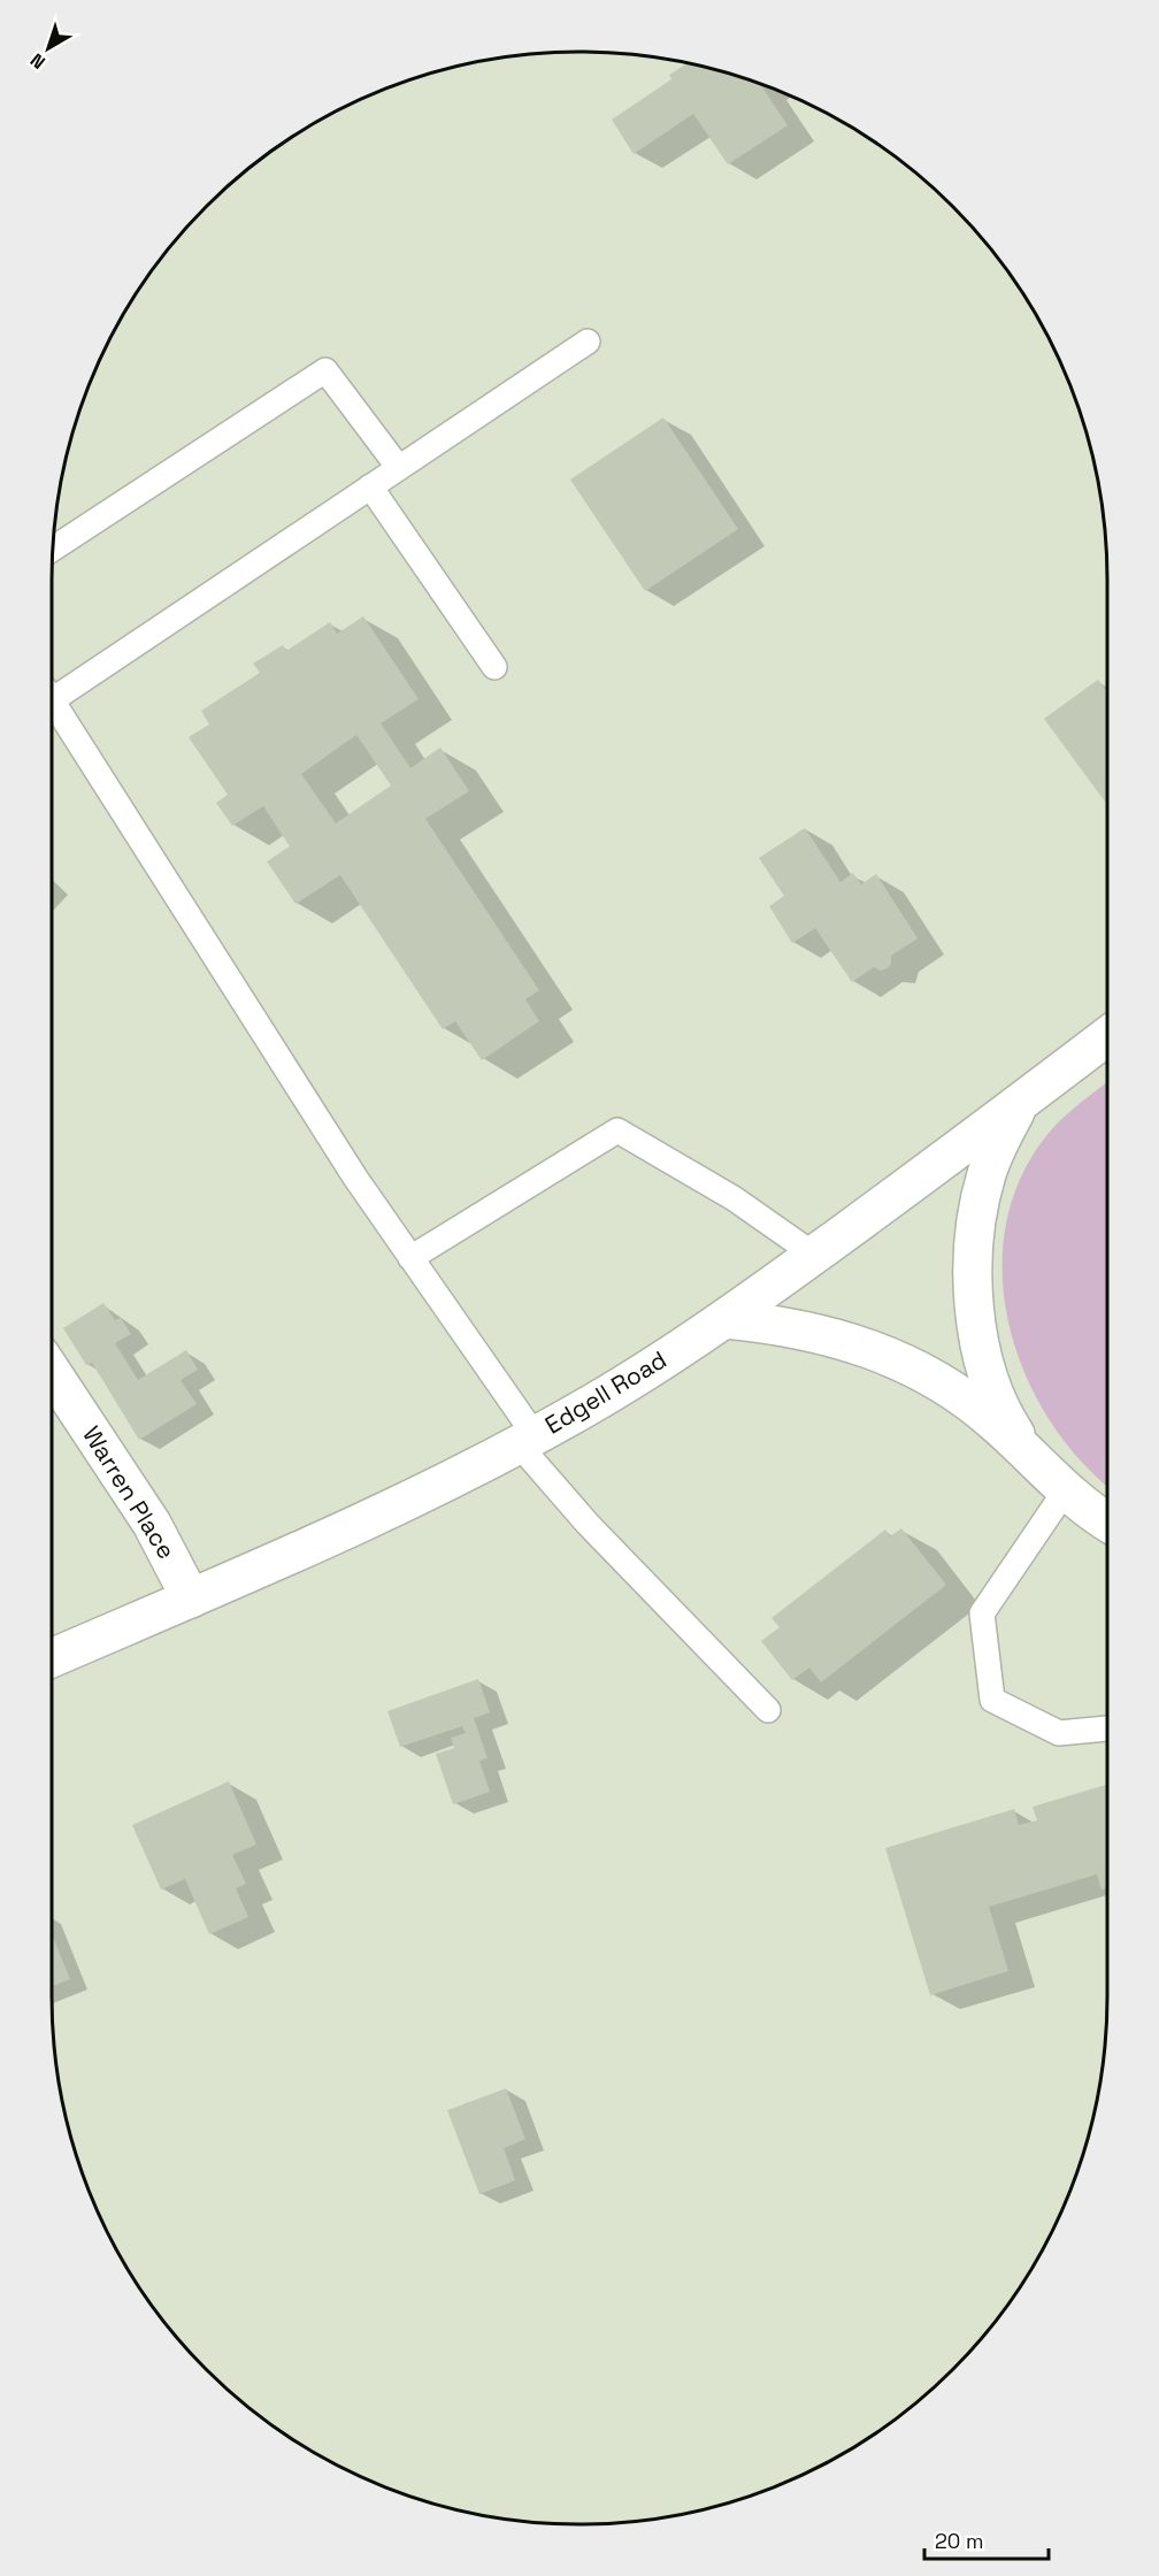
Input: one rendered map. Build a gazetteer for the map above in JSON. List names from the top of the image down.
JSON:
{
  "streets": {
    "main road": ["Edgell Road", "Warren Place"]
  },
  "crossings": [
    ["Edgell Road", "Warren Place"]
  ],
  "scale_bar": "20 m",
  "north": "bottom left"
}
